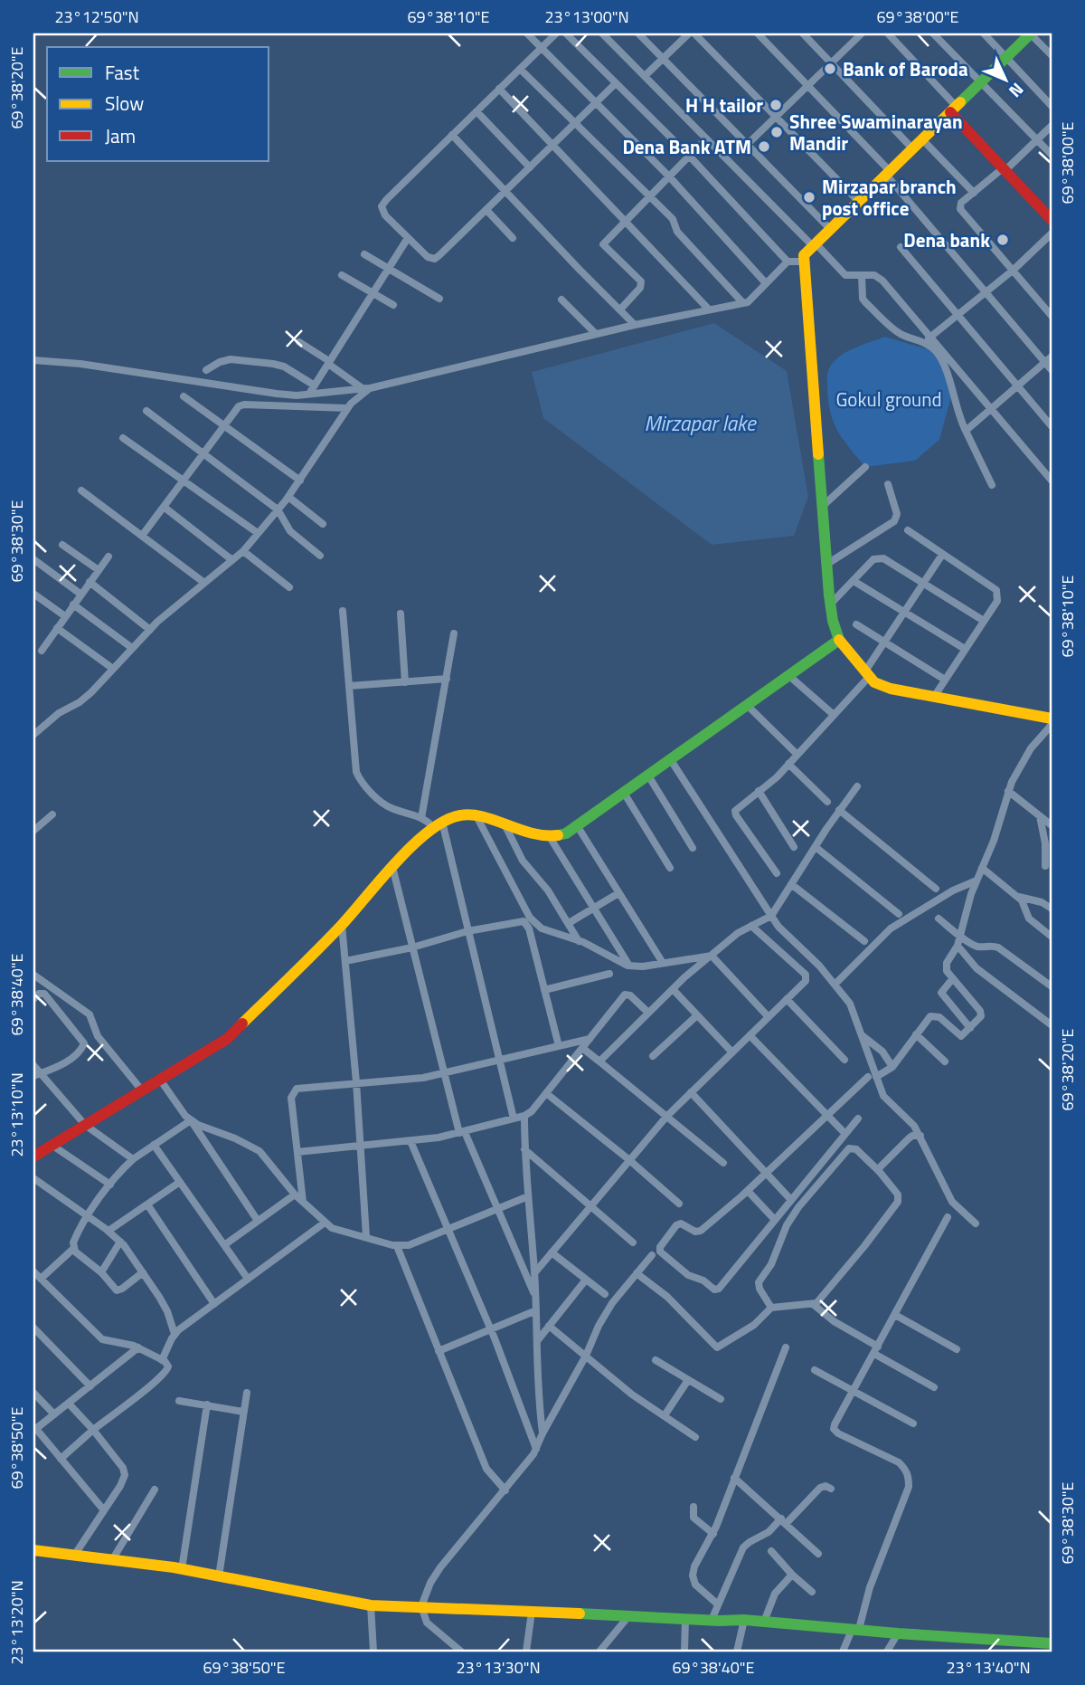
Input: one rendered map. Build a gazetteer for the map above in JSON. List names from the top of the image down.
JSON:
{
  "water": ["Mirzapar lake"],
  "parks": ["Gokul ground"],
  "places": [
    "Bank of Baroda",
    "H H tailor",
    "Shree Swaminarayan Mandir",
    "Dena Bank ATM",
    "Mirzapar branch post office",
    "Dena bank"
  ],
  "legend": ["Fast", "Slow", "Jam"],
  "north": "bottom right",
  "coordinates": [
    "23°12'50\"N",
    "69°38'10\"E",
    "23°13'00\"N",
    "69°38'00\"E",
    "69°38'20\"E",
    "69°38'30\"E",
    "69°38'40\"E",
    "23°13'10\"N",
    "69°38'50\"E",
    "23°13'20\"N",
    "23°13'30\"N",
    "23°13'40\"N"
  ]
}
